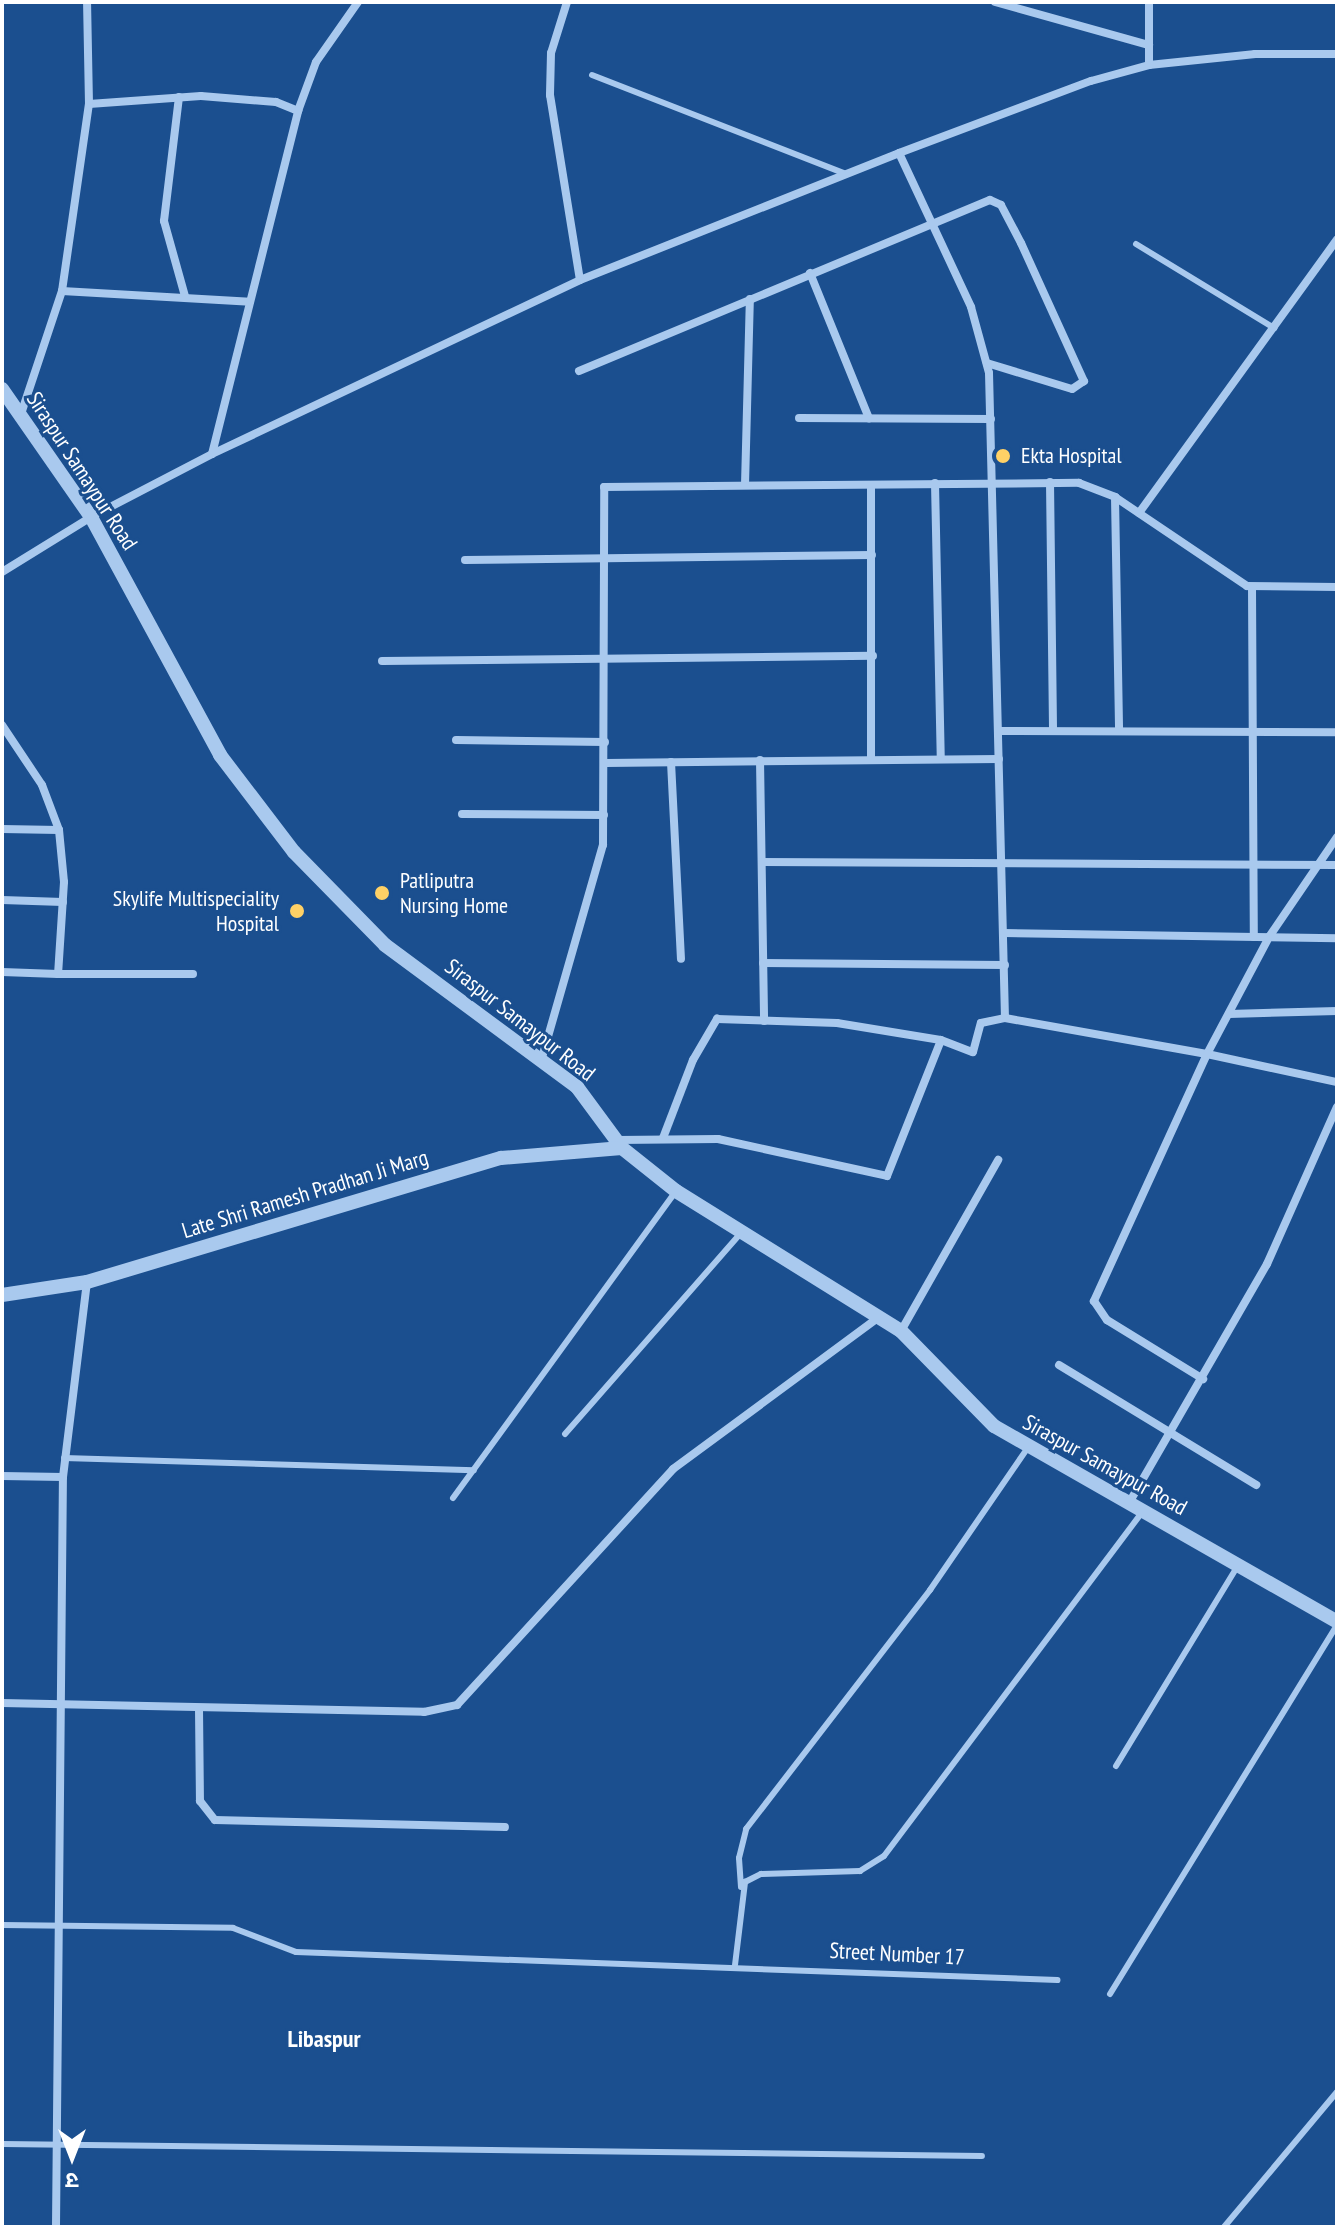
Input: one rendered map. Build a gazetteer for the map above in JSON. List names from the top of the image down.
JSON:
{
  "streets": {
    "street": ["Siraspur Samaypur Road", "Late Shri Ramesh Pradhan Ji Marg"],
    "lane": ["Street Number 17"]
  },
  "crossings": [
    ["Siraspur Samaypur Road", "Late Shri Ramesh Pradhan Ji Marg"]
  ],
  "districts": ["Libaspur"],
  "places": ["Ekta Hospital", "Patliputra Nursing Home", "Skylife Multispeciality Hospital"],
  "north": "bottom"
}
